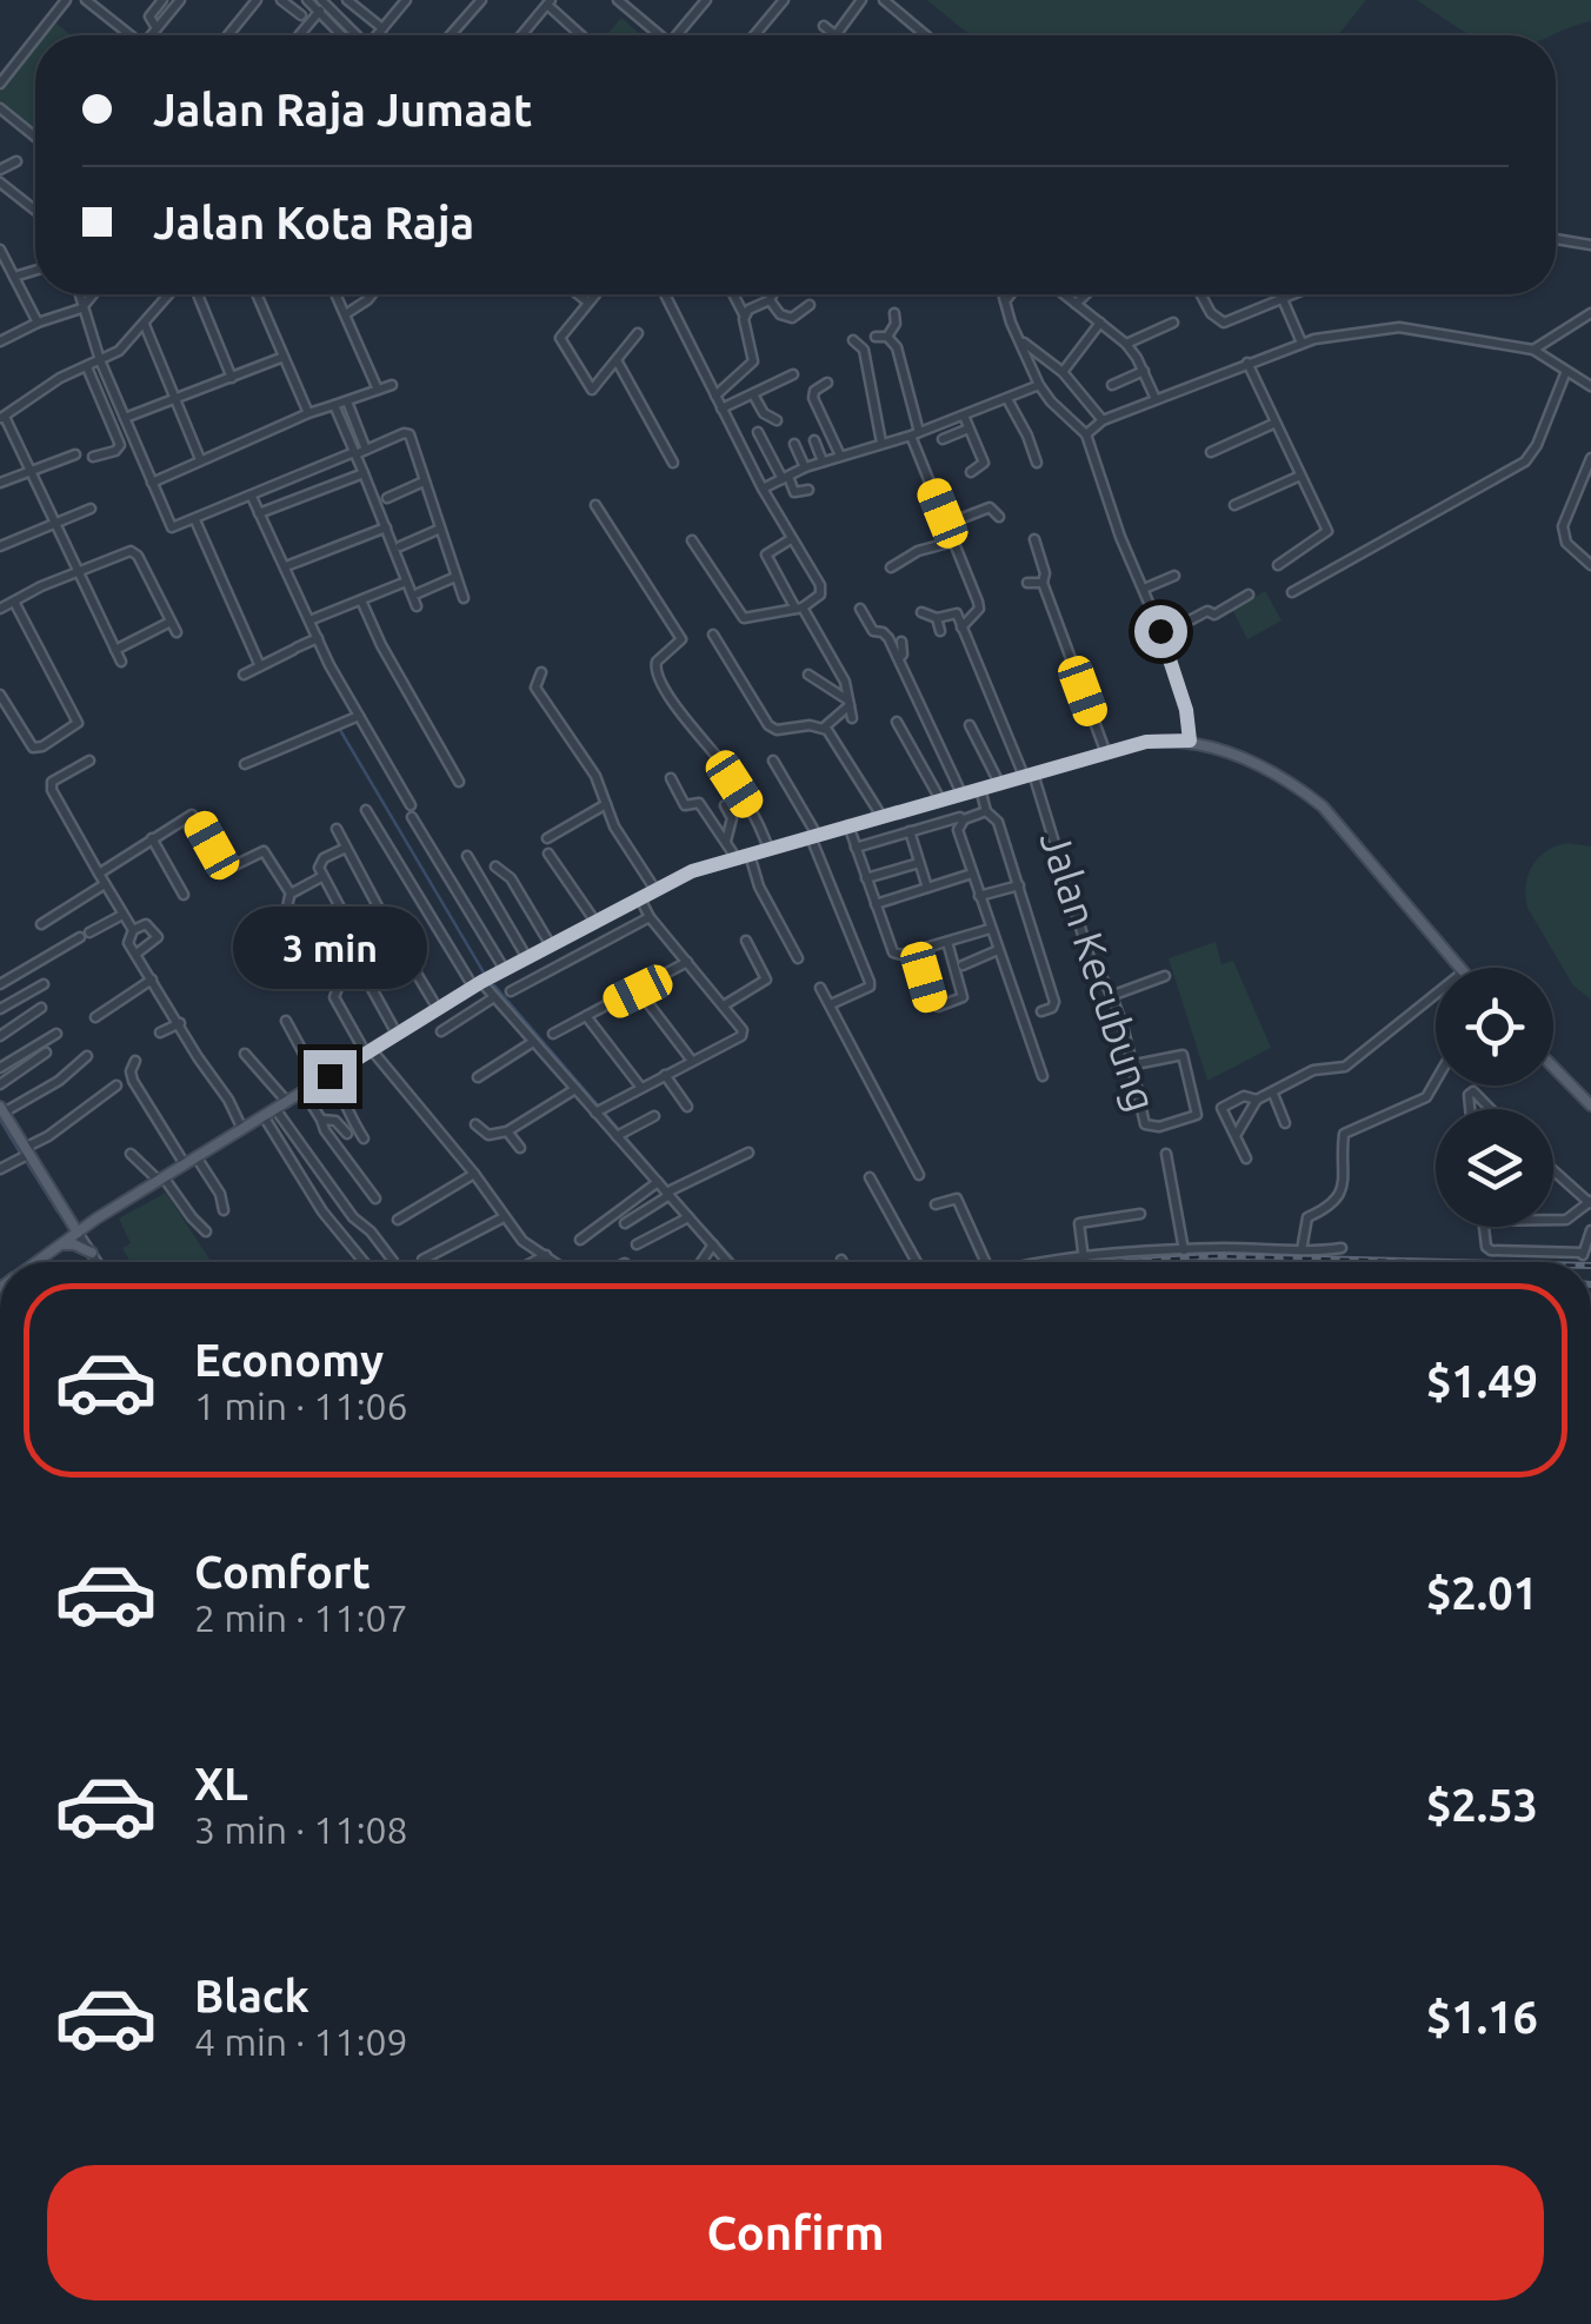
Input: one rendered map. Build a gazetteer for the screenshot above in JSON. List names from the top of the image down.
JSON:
{
  "streets": {
    "street": ["Jalan Kecubung"]
  },
  "page": {
    "banner": ["Jalan Raja Jumaat", "Jalan Kota Raja"],
    "bubble": "3 min",
    "list": [
      {
        "name": "Economy",
        "note": "1 min · 11:06",
        "value": "$1.49"
      },
      {
        "name": "Comfort",
        "note": "2 min · 11:07",
        "value": "$2.01"
      },
      {
        "name": "XL",
        "note": "3 min · 11:08",
        "value": "$2.53"
      },
      {
        "name": "Black",
        "note": "4 min · 11:09",
        "value": "$1.16"
      }
    ],
    "buttons": "Confirm"
  }
}
